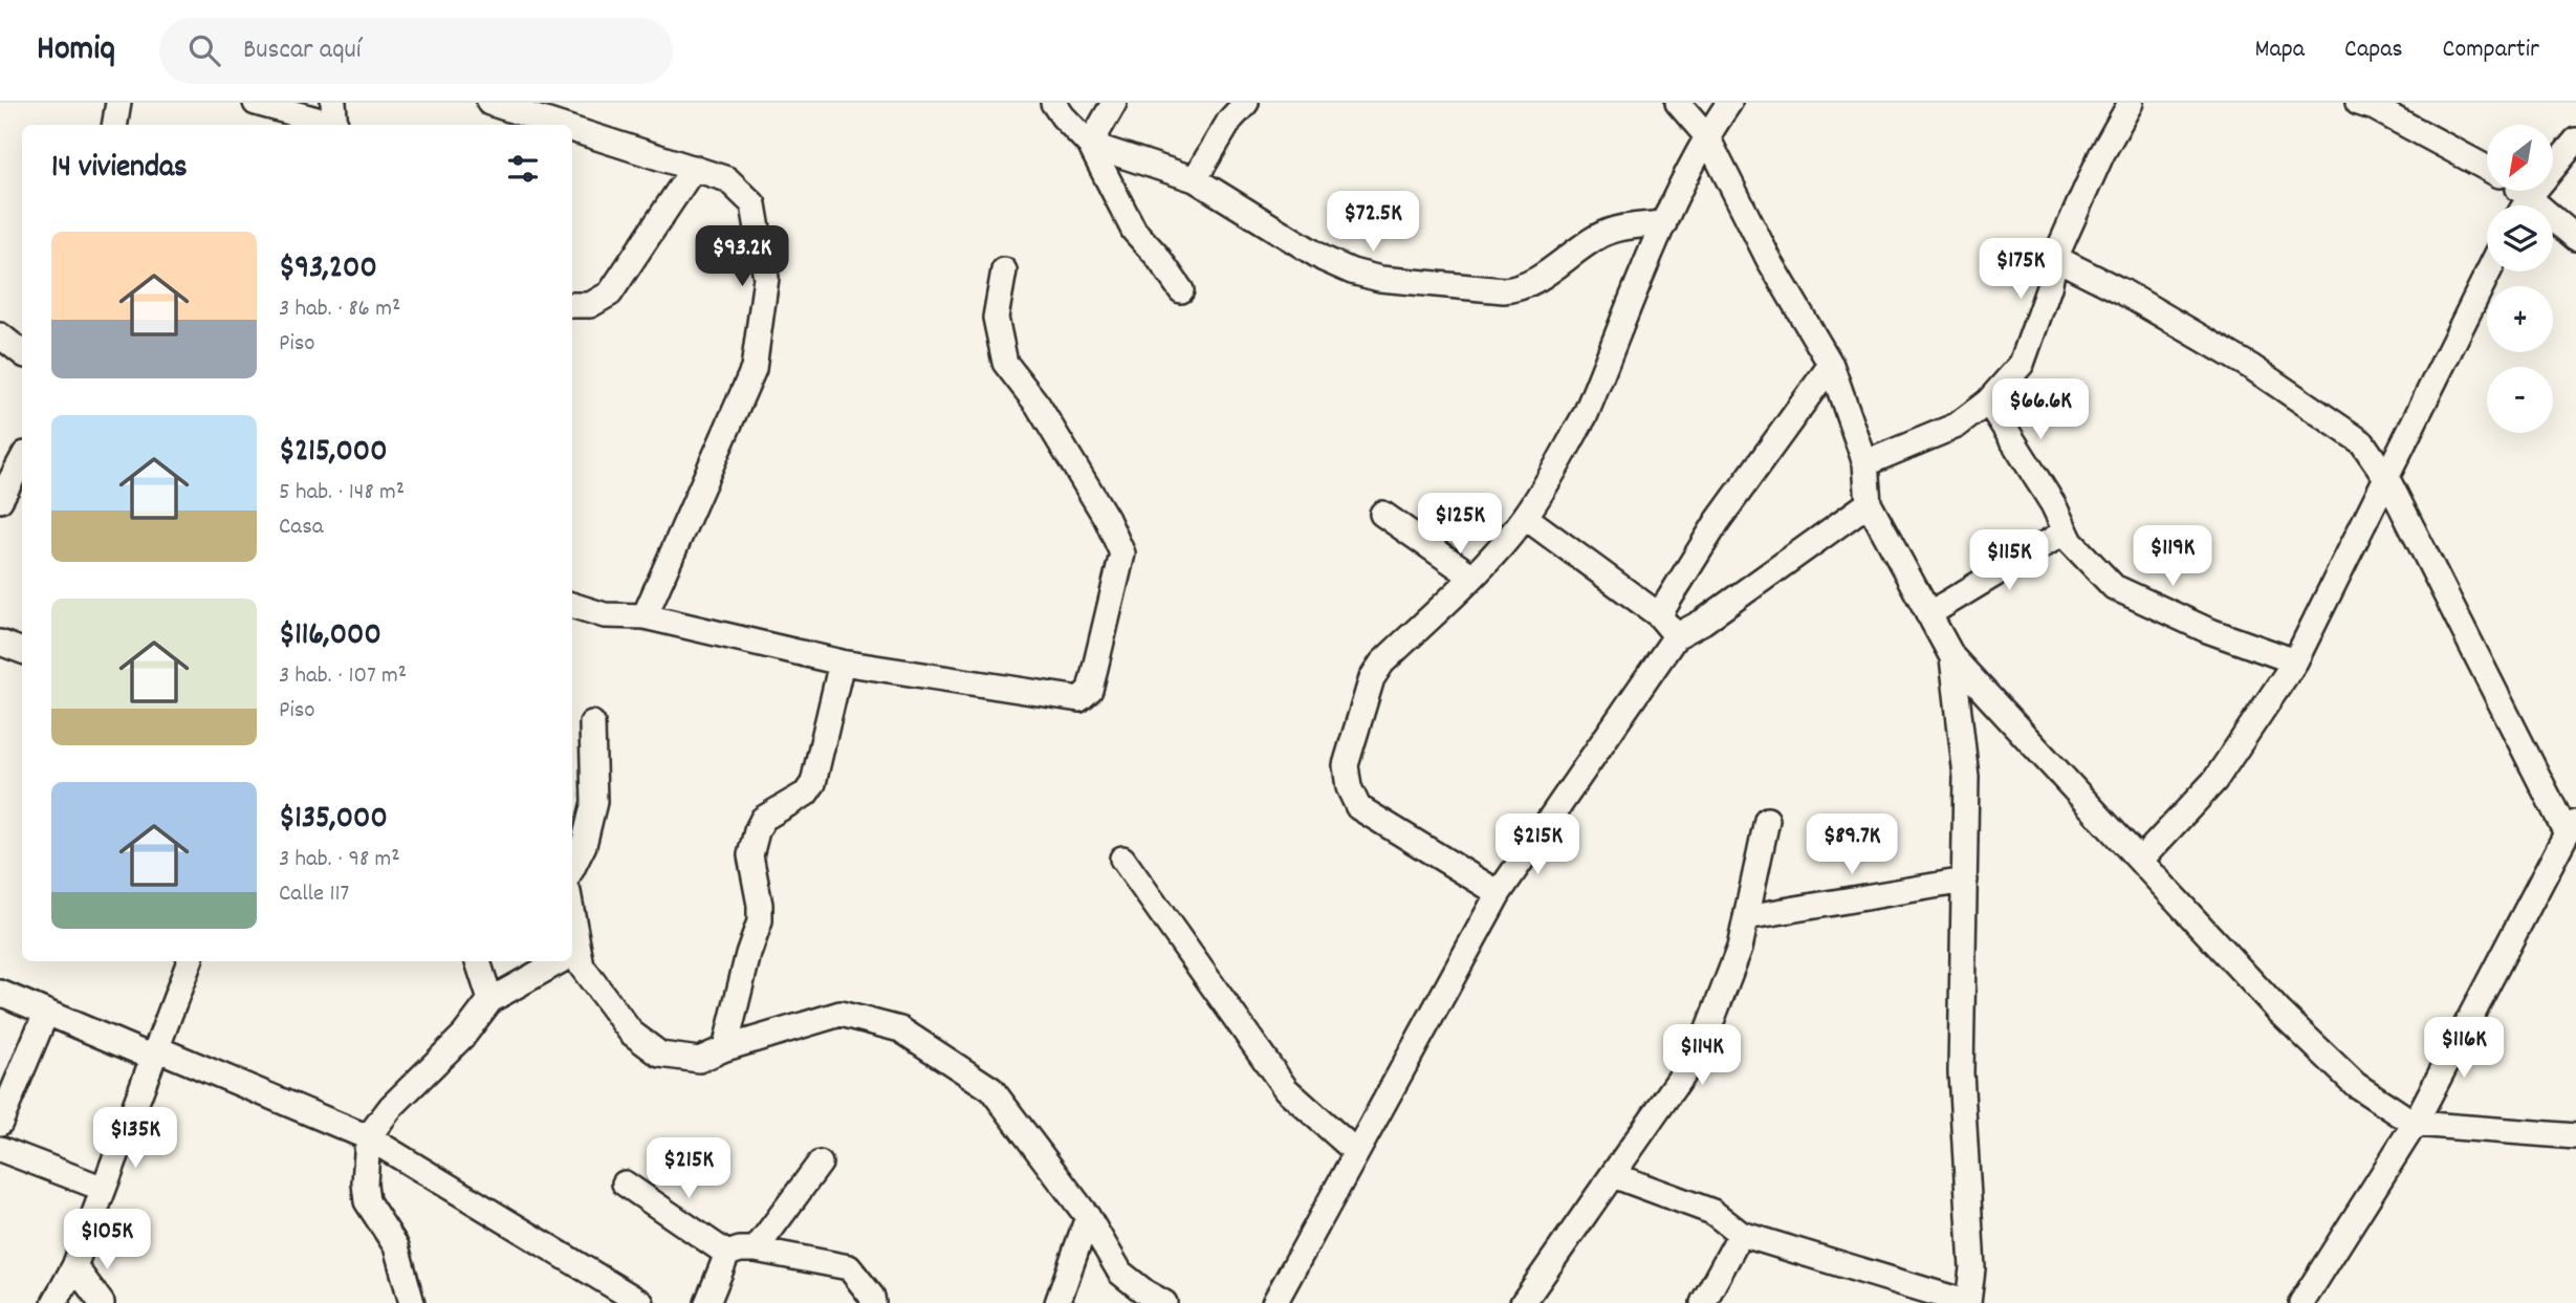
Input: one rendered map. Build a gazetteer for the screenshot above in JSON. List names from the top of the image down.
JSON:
{
  "north": "bottom left",
  "page": {
    "header": "Homiq",
    "search": "Buscar aquí",
    "nav": ["Mapa", "Capas", "Compartir"],
    "map_buttons": ["+", "−"],
    "heading": "14 viviendas",
    "price": [
      "$72.5K",
      "$93.2K",
      "$175K",
      "$66.6K",
      "$125K",
      "$119K",
      "$115K",
      "$215K",
      "$89.7K",
      "$116K",
      "$114K",
      "$135K",
      "$215K",
      "$105K"
    ],
    "list": [
      {
        "name": "$93,200",
        "note": "3 hab. · 86 m² · Piso"
      },
      {
        "name": "$215,000",
        "note": "5 hab. · 148 m² · Casa"
      },
      {
        "name": "$116,000",
        "note": "3 hab. · 107 m² · Piso"
      },
      {
        "name": "$135,000",
        "note": "3 hab. · 98 m² · Calle 117"
      }
    ]
  }
}
